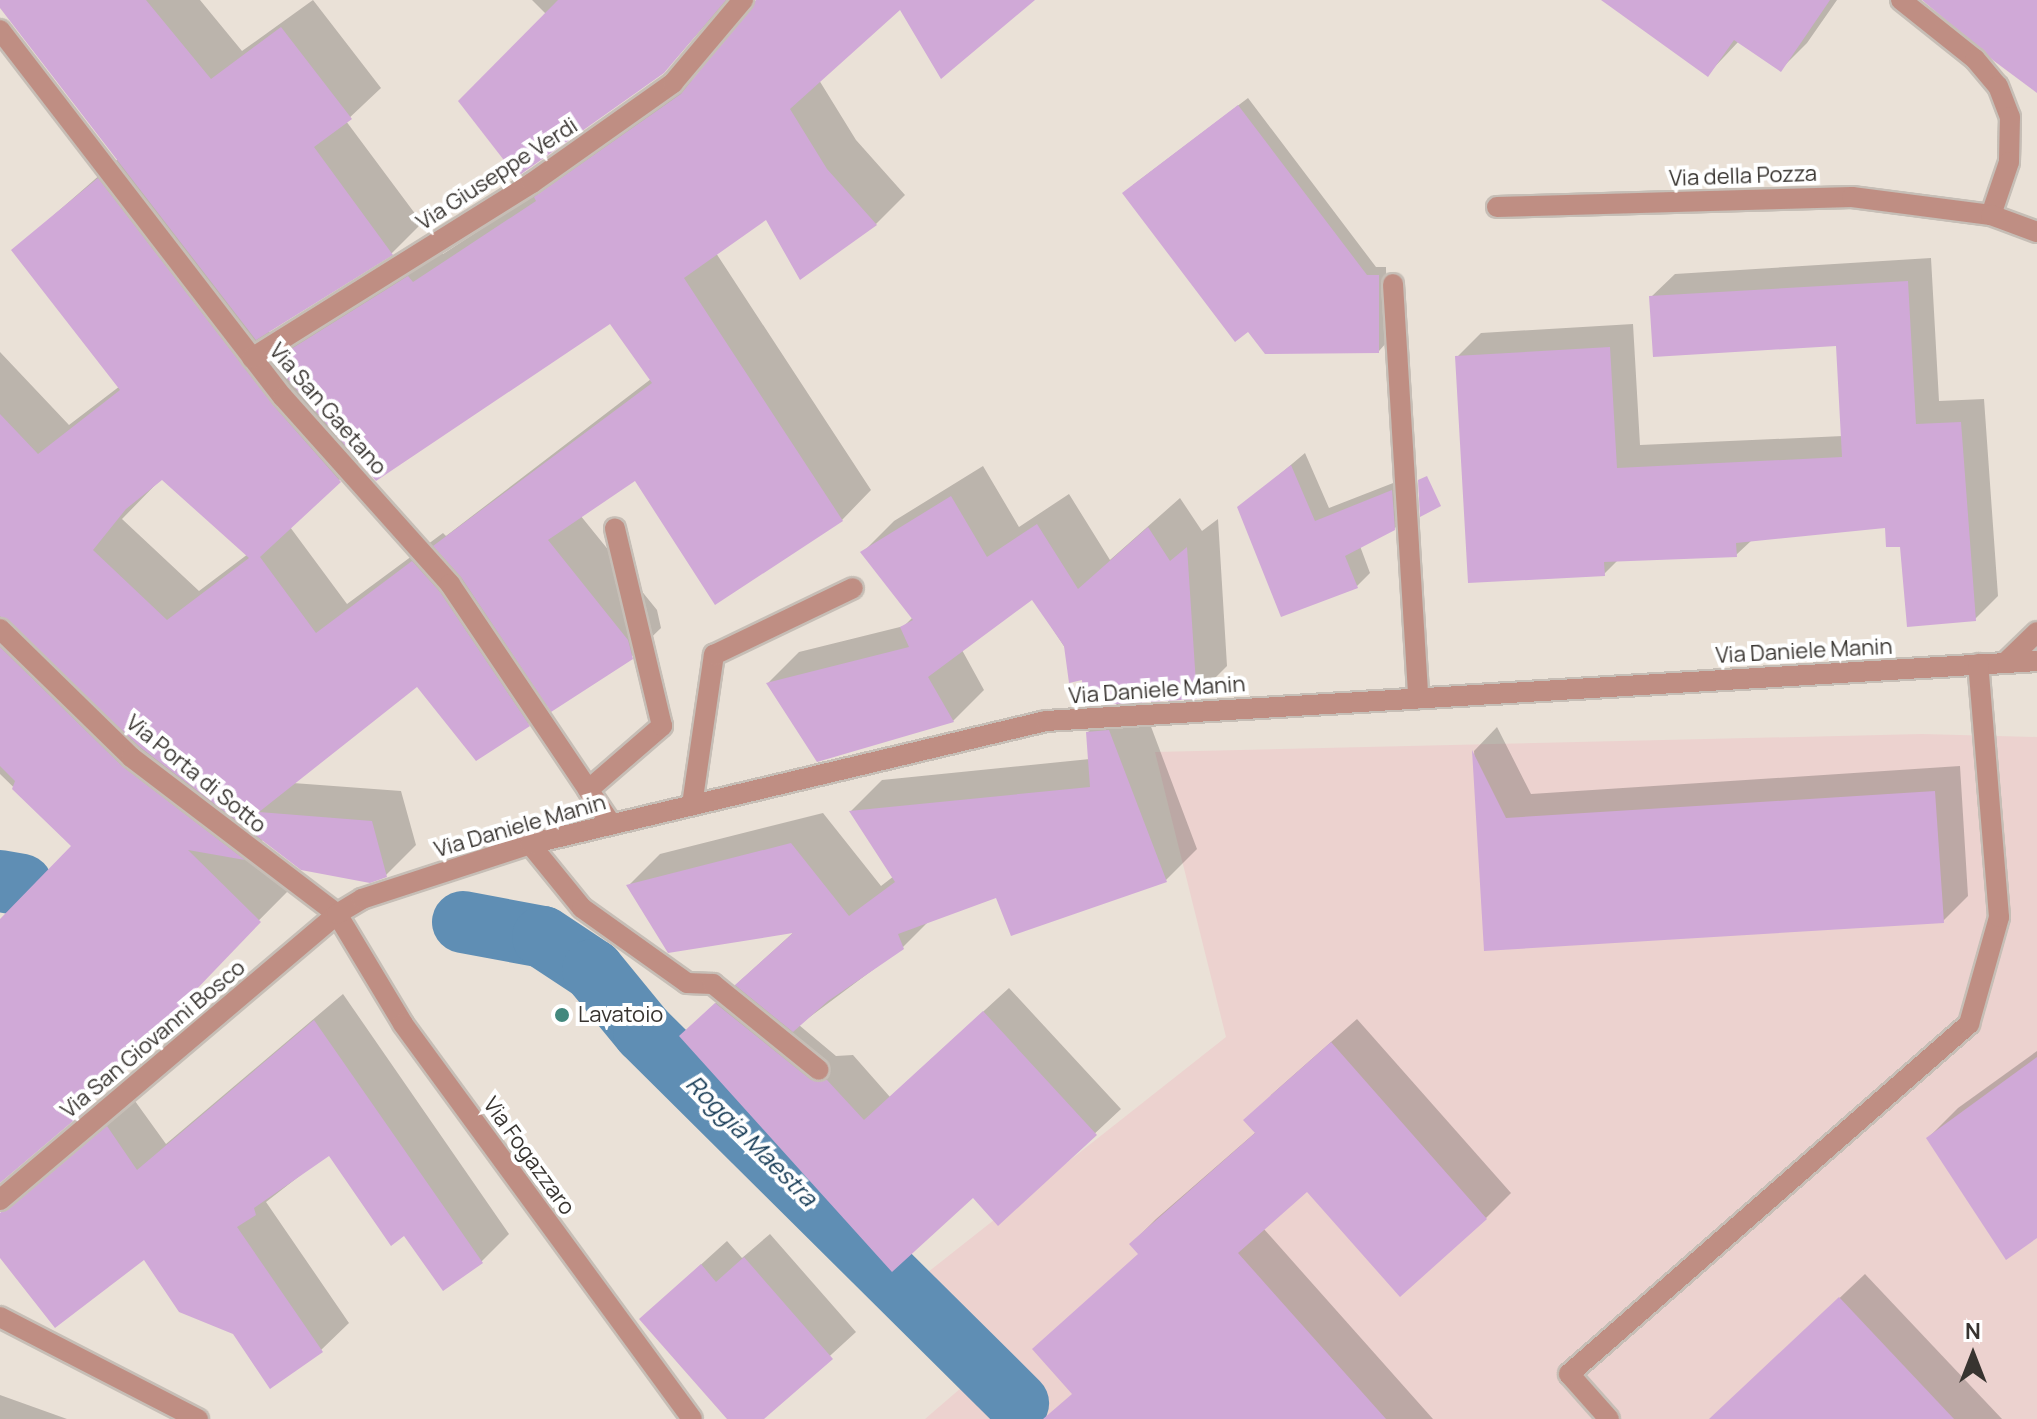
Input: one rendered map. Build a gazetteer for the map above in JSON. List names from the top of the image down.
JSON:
{
  "streets": {
    "street": [
      "Via Giuseppe Verdi",
      "Via della Pozza",
      "Via San Gaetano",
      "Via Daniele Manin",
      "Via Porta di Sotto",
      "Via San Giovanni Bosco",
      "Via Fogazzaro"
    ]
  },
  "crossings": [
    ["Via Giuseppe Verdi", "Via San Gaetano"],
    ["Via San Gaetano", "Via Daniele Manin"],
    ["Via Daniele Manin", "Via Porta di Sotto"],
    ["Via Daniele Manin", "Via San Giovanni Bosco"],
    ["Via Daniele Manin", "Via Fogazzaro"],
    ["Via Porta di Sotto", "Via San Giovanni Bosco"],
    ["Via Porta di Sotto", "Via Fogazzaro"],
    ["Via San Giovanni Bosco", "Via Fogazzaro"]
  ],
  "water": ["Roggia Maestra"],
  "places": ["Lavatoio"],
  "north": "top"
}
